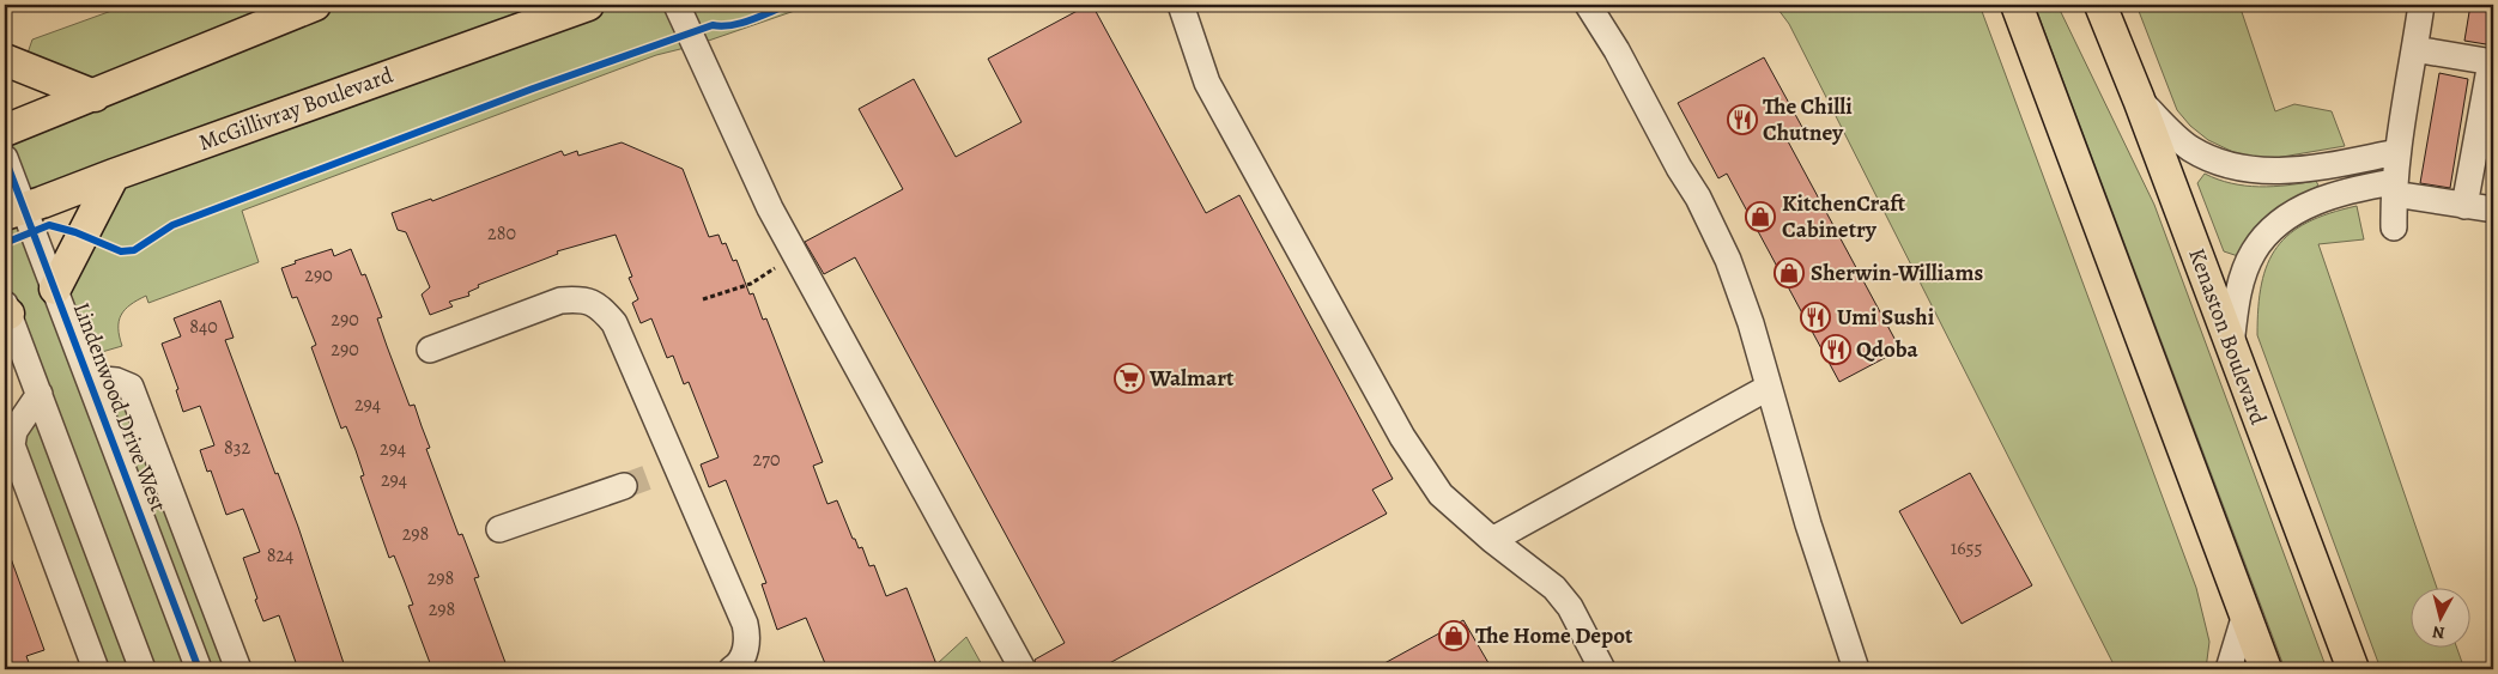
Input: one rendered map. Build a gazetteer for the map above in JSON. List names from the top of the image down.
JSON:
{
  "streets": {
    "main road": ["McGillivray Boulevard", "Kenaston Boulevard"],
    "street": ["Lindenwood Drive West"]
  },
  "crossings": [
    ["McGillivray Boulevard", "Lindenwood Drive West"]
  ],
  "places": {
    "restaurant": ["The Chilli Chutney", "Umi Sushi", "Qdoba"],
    "shop": ["KitchenCraft Cabinetry", "Sherwin-Williams", "The Home Depot"],
    "supermarket": ["Walmart"]
  },
  "house_numbers": [
    "280",
    "290",
    "290",
    "840",
    "290",
    "294",
    "832",
    "294",
    "270",
    "294",
    "298",
    "1655",
    "824",
    "298",
    "298"
  ],
  "north": "bottom"
}
